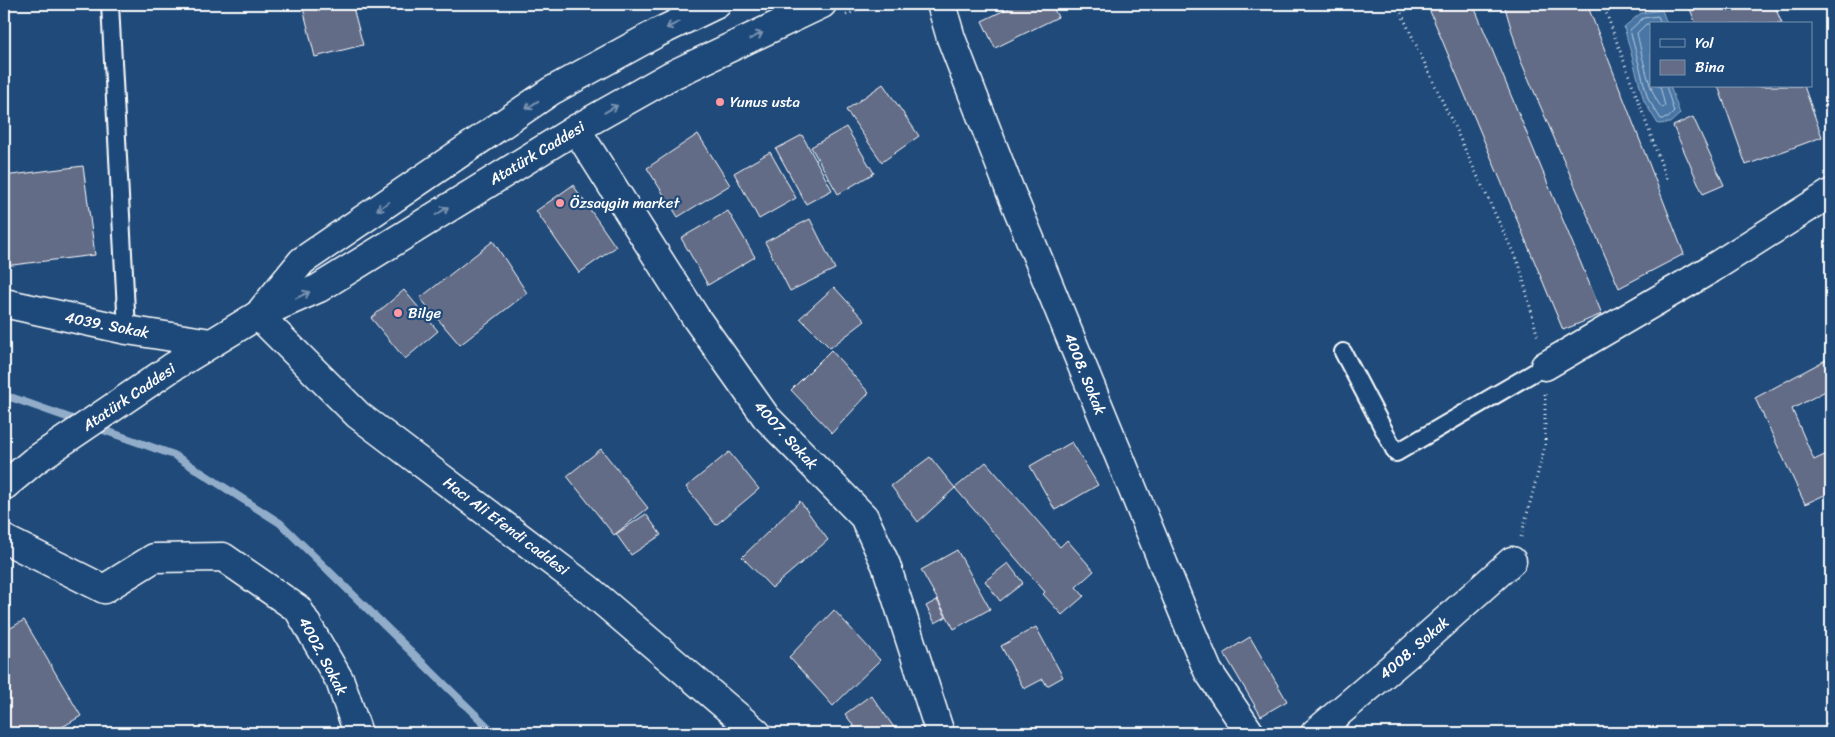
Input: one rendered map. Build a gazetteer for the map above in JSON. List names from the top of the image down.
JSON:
{
  "streets": {
    "street": [
      "Atatürk Caddesi",
      "4039. Sokak",
      "4008. Sokak",
      "4007. Sokak",
      "Hacı Ali Efendi caddesi",
      "4002. Sokak"
    ]
  },
  "crossings": [
    ["Atatürk Caddesi", "4039. Sokak"],
    ["Atatürk Caddesi", "4007. Sokak"],
    ["Atatürk Caddesi", "Hacı Ali Efendi caddesi"]
  ],
  "places": ["Yunus usta", "Özsaygin market", "Bilge"],
  "legend": ["Yol", "Bina"]
}
